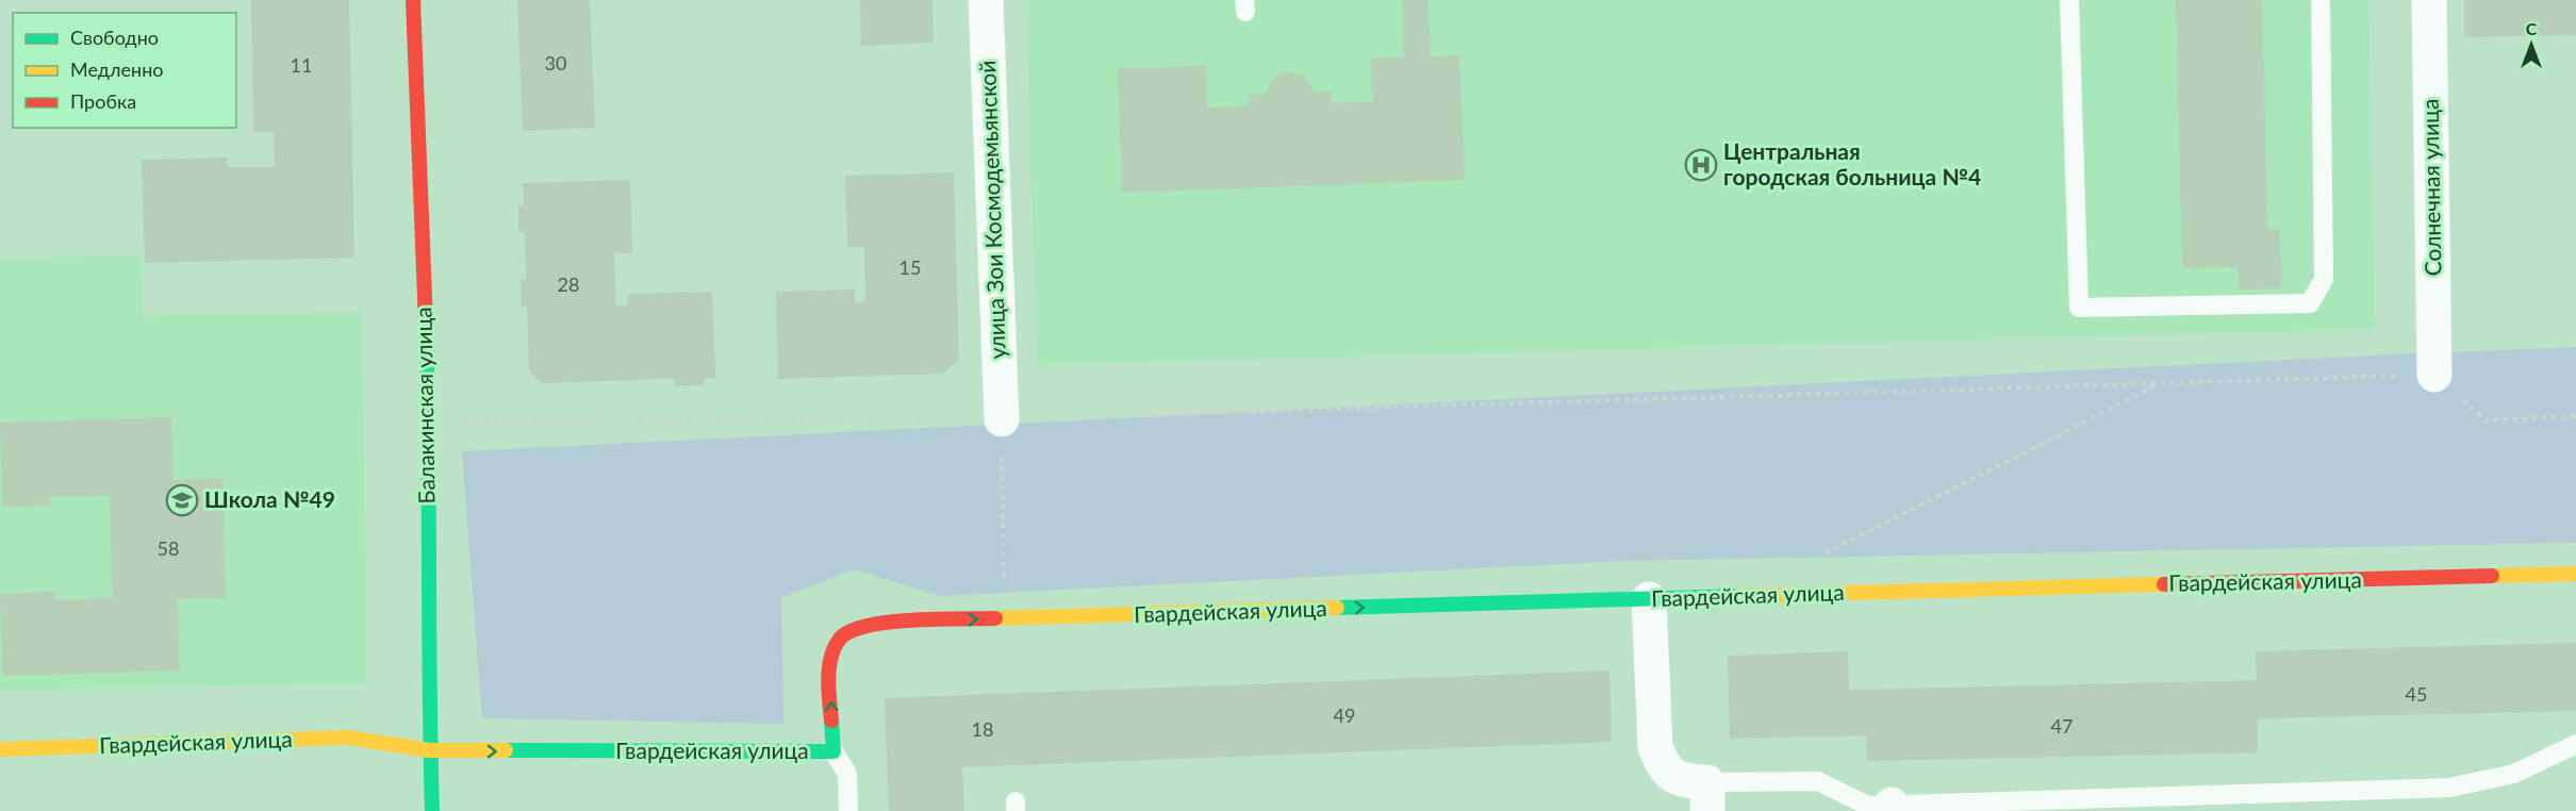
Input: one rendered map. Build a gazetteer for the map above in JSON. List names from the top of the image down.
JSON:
{
  "streets": {
    "street": [
      "Солнечная улица",
      "улица Зои Космодемьянской",
      "Балакинская улица",
      "Гвардейская улица"
    ]
  },
  "crossings": [
    ["Балакинская улица", "Гвардейская улица"]
  ],
  "one_way": ["Гвардейская улица"],
  "places": {
    "hospital": ["Центральная городская больница №4"],
    "school or university": ["Школа №49"]
  },
  "house_numbers": [
    "30",
    "11",
    "15",
    "28",
    "58",
    "45",
    "49",
    "47",
    "18"
  ],
  "legend": ["Свободно", "Медленно", "Пробка"],
  "north": "top"
}
